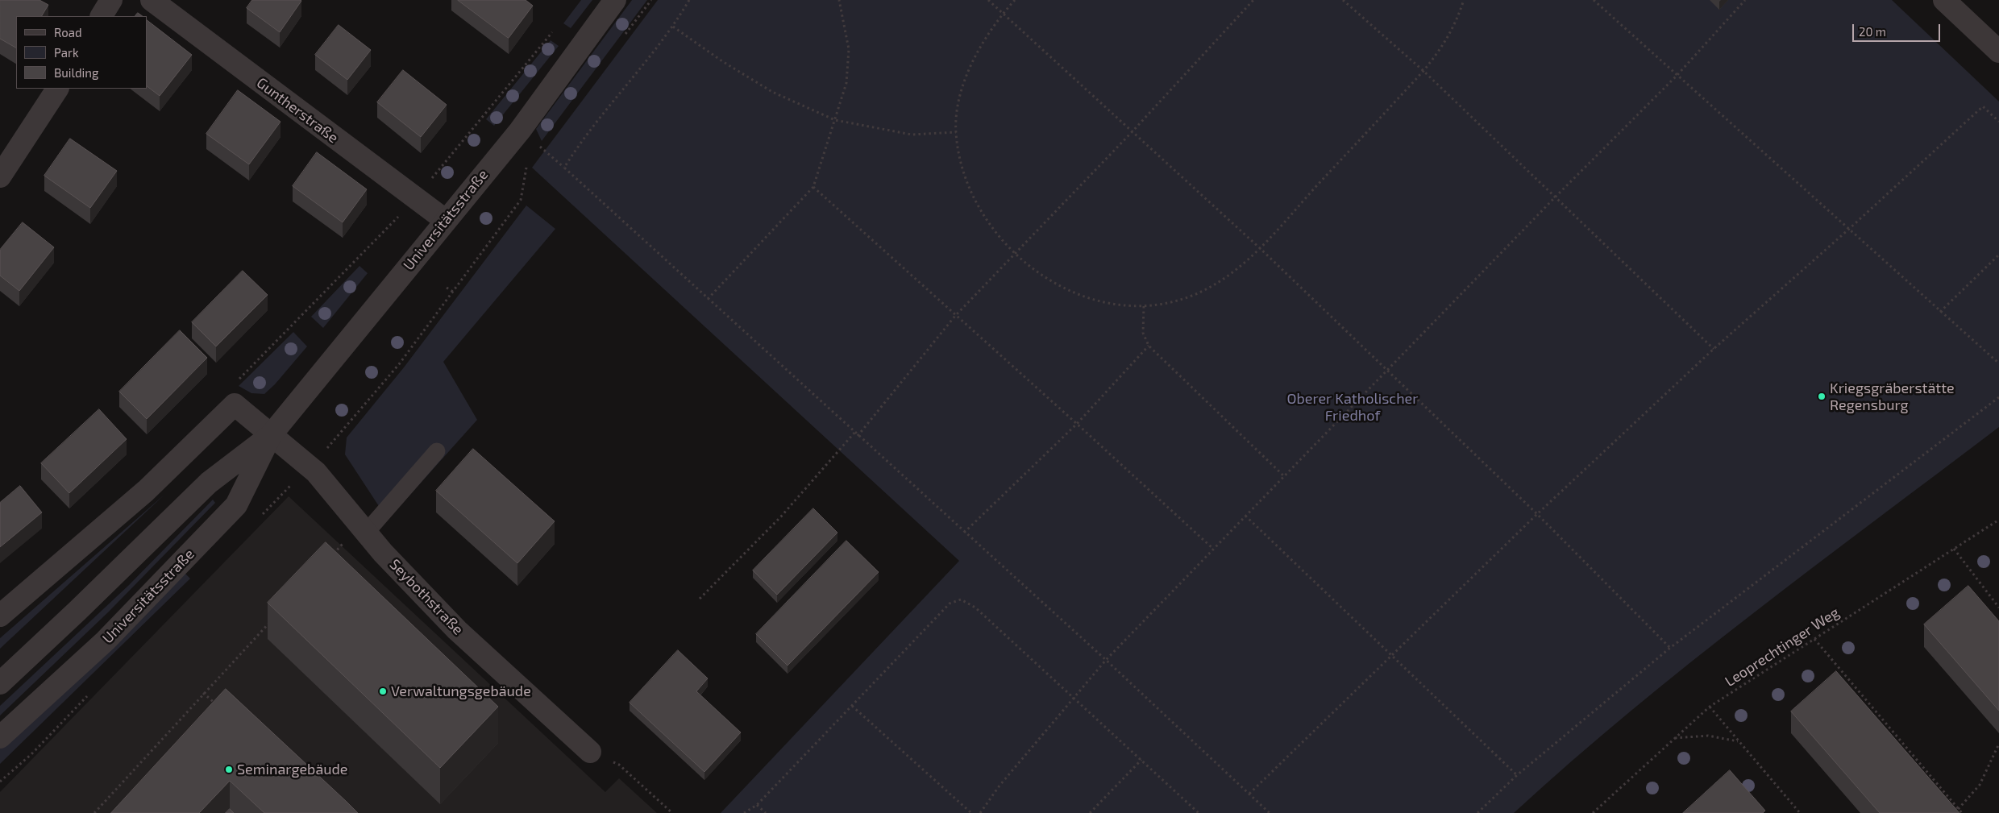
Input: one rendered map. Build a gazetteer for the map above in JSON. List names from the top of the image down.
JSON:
{
  "streets": {
    "street": ["Guntherstraße", "Universitätsstraße", "Seybothstraße"],
    "path": ["Leoprechtinger Weg"]
  },
  "crossings": [
    ["Guntherstraße", "Universitätsstraße"],
    ["Universitätsstraße", "Seybothstraße"]
  ],
  "parks": ["Oberer Katholischer Friedhof"],
  "places": ["Kriegsgräberstätte Regensburg", "Verwaltungsgebäude", "Seminargebäude"],
  "legend": ["Road", "Park", "Building"],
  "scale_bar": "20 m"
}
